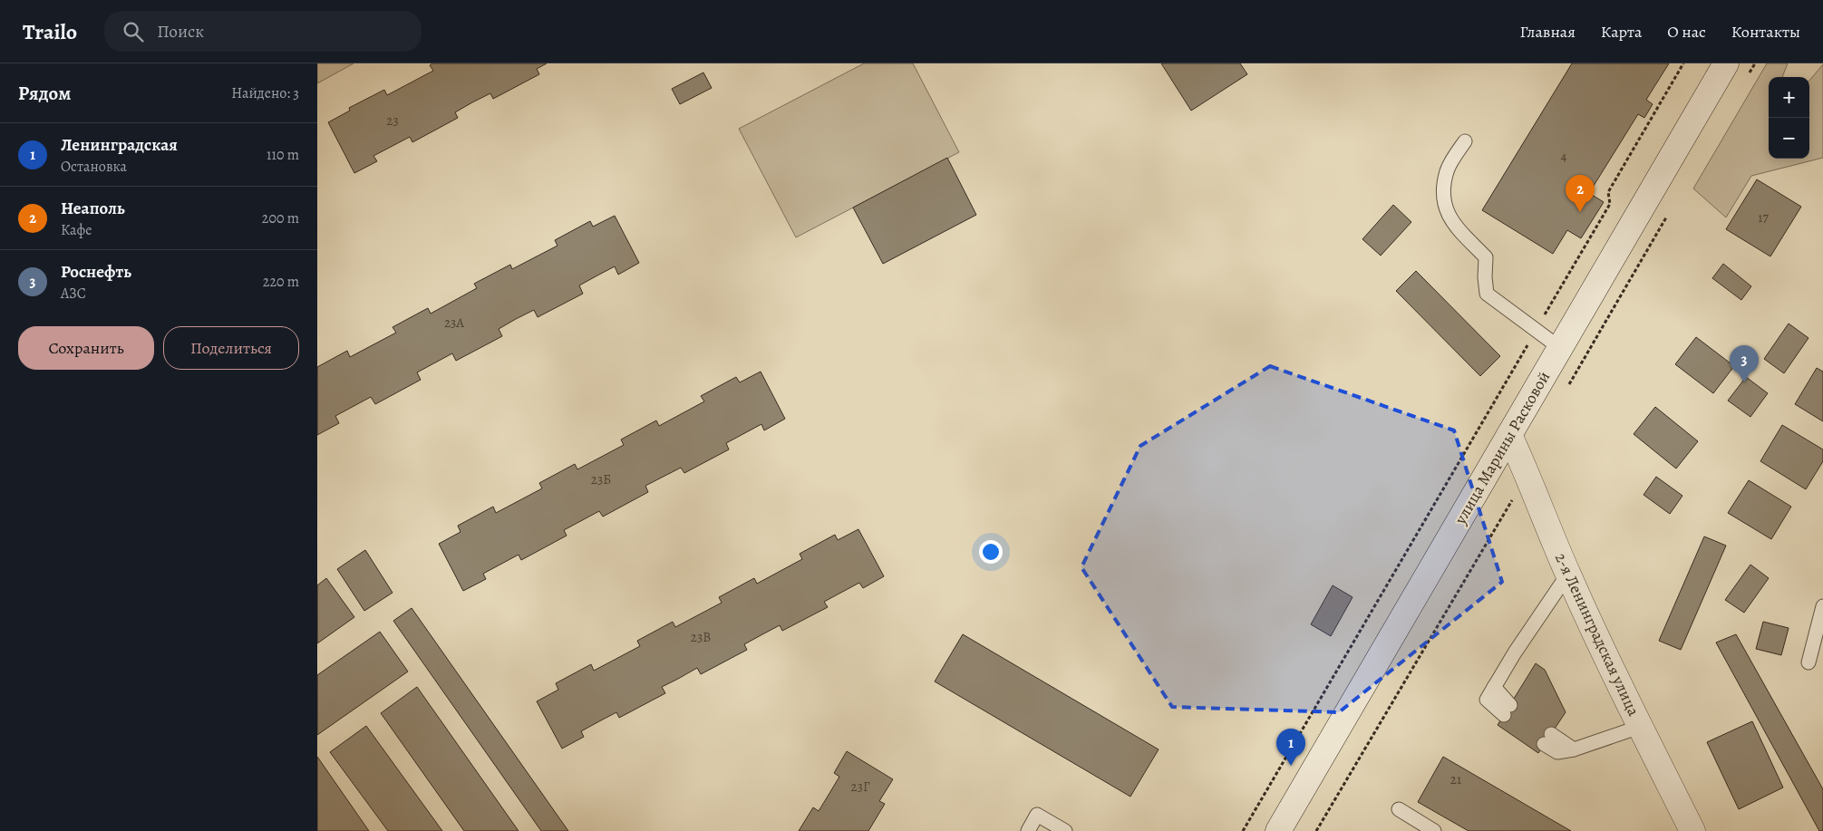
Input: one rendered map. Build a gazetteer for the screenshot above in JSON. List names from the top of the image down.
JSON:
{
  "streets": {
    "main road": ["улица Марины Расковой", "2-я Ленинградская улица"]
  },
  "crossings": [
    ["улица Марины Расковой", "2-я Ленинградская улица"]
  ],
  "house_numbers": [
    "23",
    "4",
    "17",
    "23А",
    "23Б",
    "23В",
    "21",
    "23Г"
  ],
  "page": {
    "header": "Trailo",
    "search": "Поиск",
    "nav": [
      "Главная",
      "Карта",
      "О нас",
      "Контакты"
    ],
    "heading": ["Рядом", "Найдено: 3"],
    "map_buttons": ["+", "−"],
    "list": [
      {
        "mark": "1",
        "name": "Ленинградская",
        "note": "Остановка",
        "value": "110 m"
      },
      {
        "mark": "2",
        "name": "Неаполь",
        "note": "Кафе",
        "value": "200 m"
      },
      {
        "mark": "3",
        "name": "Роснефть",
        "note": "АЗС",
        "value": "220 m"
      }
    ],
    "pins": ["2", "3", "1"],
    "buttons": ["Сохранить", "Поделиться"]
  }
}
